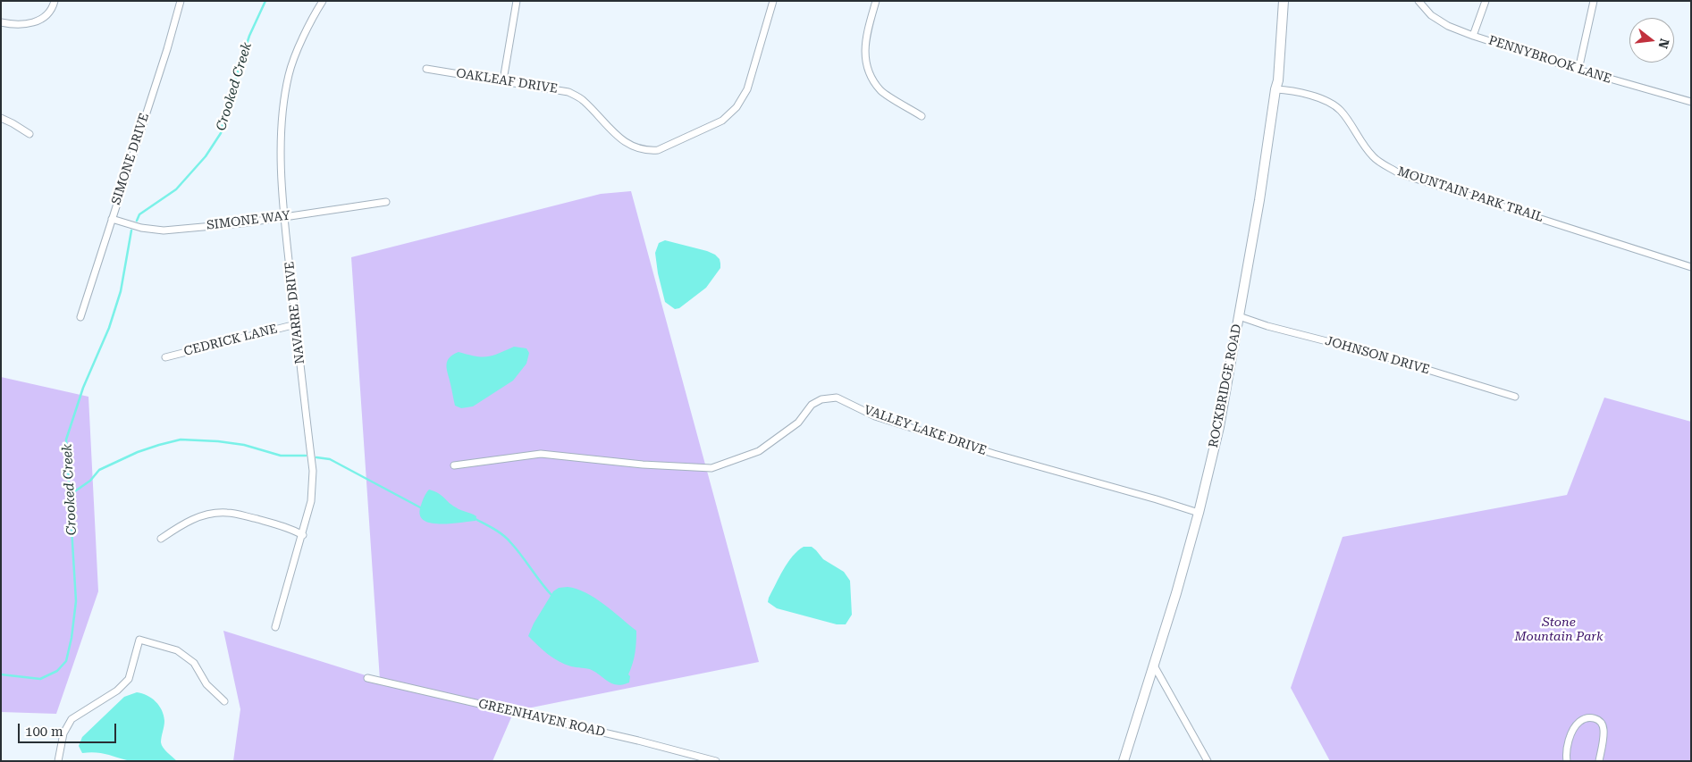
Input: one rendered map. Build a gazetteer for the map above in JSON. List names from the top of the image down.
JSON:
{
  "streets": {
    "main road": ["ROCKBRIDGE ROAD"],
    "street": [
      "PENNYBROOK LANE",
      "OAKLEAF DRIVE",
      "SIMONE DRIVE",
      "MOUNTAIN PARK TRAIL",
      "SIMONE WAY",
      "NAVARRE DRIVE",
      "CEDRICK LANE",
      "JOHNSON DRIVE",
      "VALLEY LAKE DRIVE",
      "GREENHAVEN ROAD"
    ]
  },
  "crossings": [
    ["SIMONE DRIVE", "SIMONE WAY"],
    ["MOUNTAIN PARK TRAIL", "ROCKBRIDGE ROAD"],
    ["SIMONE WAY", "NAVARRE DRIVE"],
    ["NAVARRE DRIVE", "CEDRICK LANE"],
    ["JOHNSON DRIVE", "ROCKBRIDGE ROAD"],
    ["ROCKBRIDGE ROAD", "VALLEY LAKE DRIVE"]
  ],
  "water": ["Crooked Creek"],
  "parks": ["Stone Mountain Park"],
  "scale_bar": "100 m",
  "north": "right"
}
